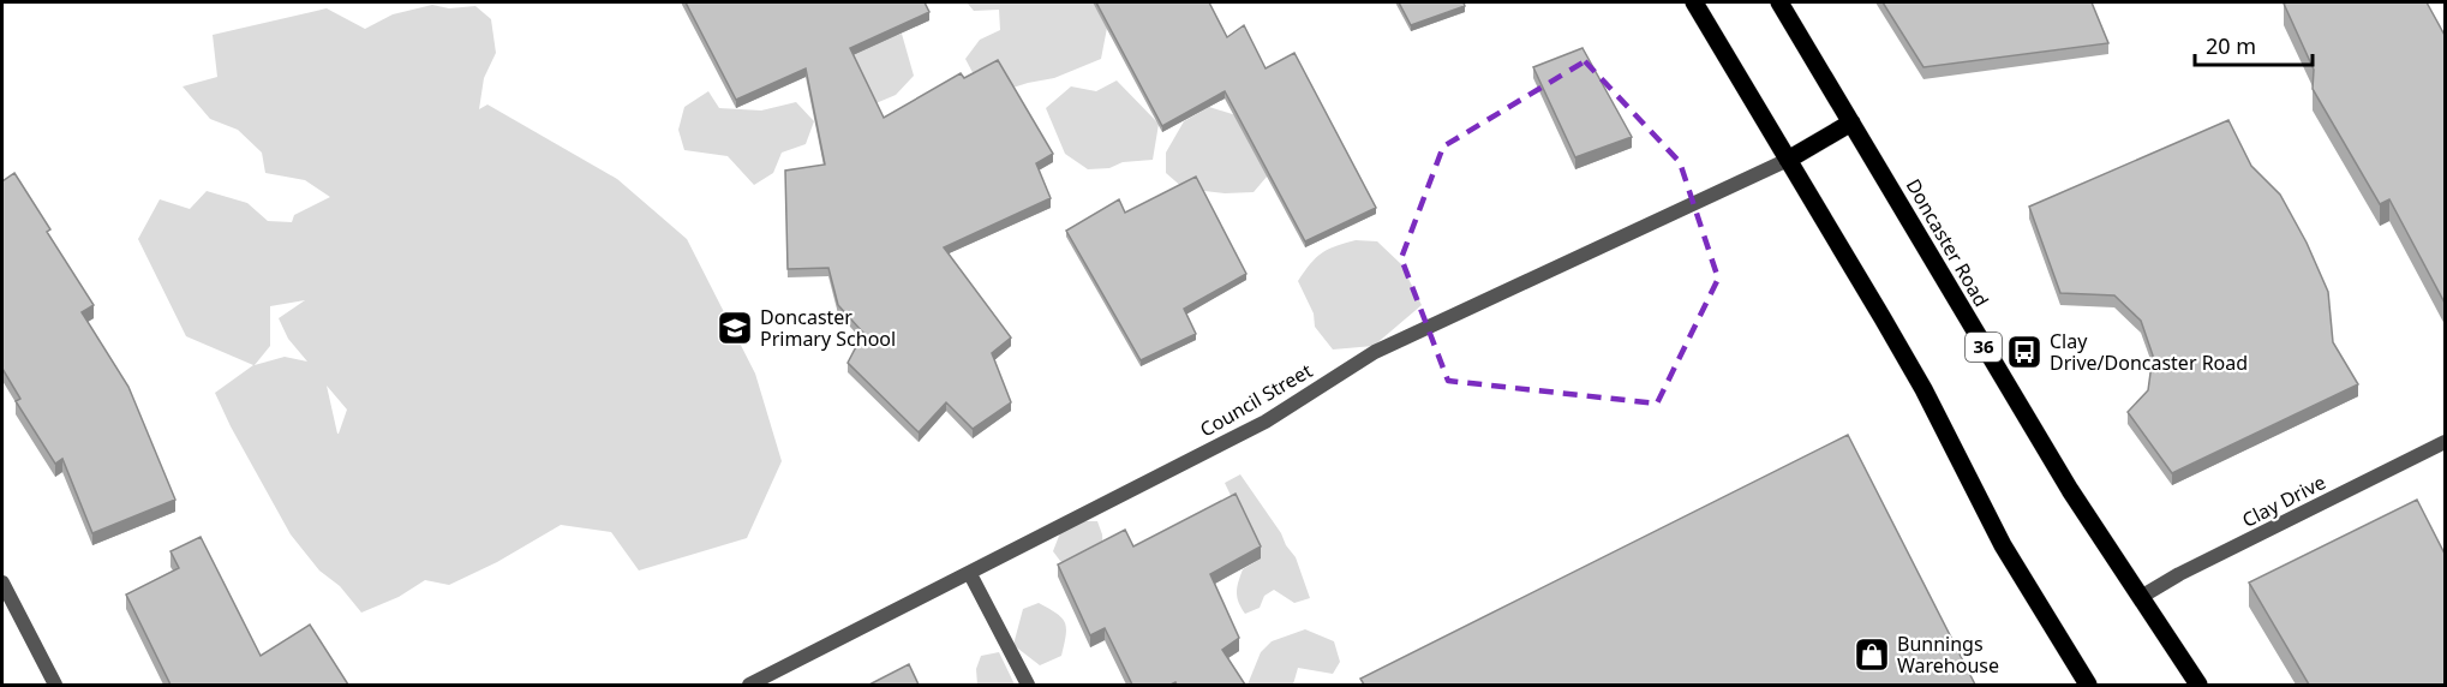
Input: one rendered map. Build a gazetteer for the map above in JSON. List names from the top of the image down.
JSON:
{
  "streets": {
    "main road": ["Doncaster Road", "36"],
    "street": ["Council Street", "Clay Drive"]
  },
  "crossings": [
    ["Doncaster Road", "Clay Drive"]
  ],
  "places": {
    "school or university": ["Doncaster Primary School"],
    "bus stop": ["Clay Drive/Doncaster Road"],
    "shop": ["Bunnings Warehouse"]
  },
  "scale_bar": "20 m"
}
